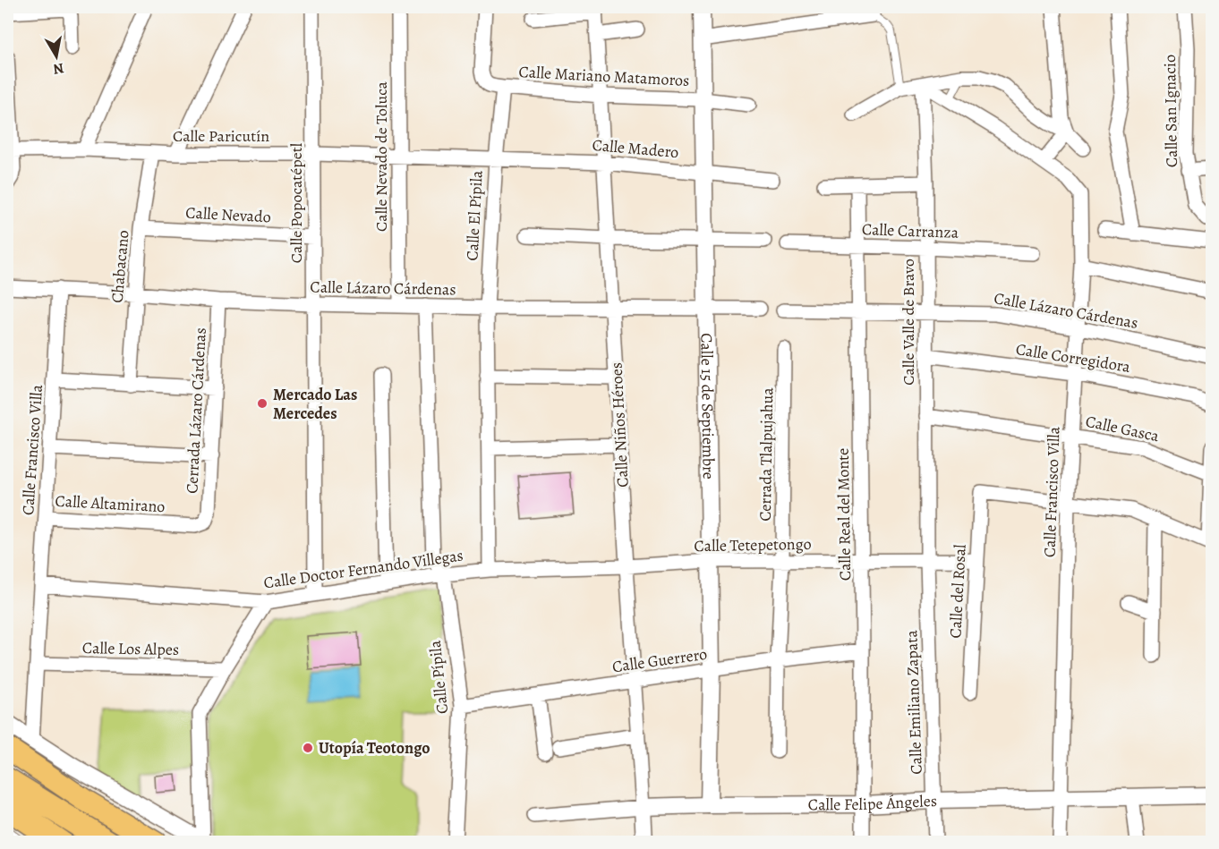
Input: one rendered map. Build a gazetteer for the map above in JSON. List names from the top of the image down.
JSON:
{
  "streets": {
    "street": [
      "Calle Mariano Matamoros",
      "Calle San Ignacio",
      "Calle Paricutín",
      "Calle Madero",
      "Calle Nevado de Toluca",
      "Calle Popocatépetl",
      "Calle Nevado",
      "Calle El Pípila",
      "Calle Carranza",
      "Chabacano",
      "Calle Lázaro Cárdenas",
      "Calle Valle de Bravo",
      "Calle Corregidora",
      "Calle 15 de Septiembre",
      "Cerrada Lázaro Cárdenas",
      "Calle Niños Héroes",
      "Calle Gasca",
      "Calle Francisco Villa",
      "Cerrada Tlalpujahua",
      "Calle Altamirano",
      "Calle Real del Monte",
      "Calle Tetepetongo",
      "Calle Doctor Fernando Villegas",
      "Calle del Rosal",
      "Calle Los Alpes",
      "Calle Guerrero",
      "Calle Pípila",
      "Calle Emiliano Zapata",
      "Calle Felipe Ángeles"
    ]
  },
  "crossings": [
    ["Calle Mariano Matamoros", "Calle El Pípila"],
    ["Calle Mariano Matamoros", "Calle 15 de Septiembre"],
    ["Calle Mariano Matamoros", "Calle Niños Héroes"],
    ["Calle Paricutín", "Calle Madero"],
    ["Calle Paricutín", "Calle Nevado de Toluca"],
    ["Calle Paricutín", "Calle Popocatépetl"],
    ["Calle Paricutín", "Calle El Pípila"],
    ["Calle Paricutín", "Chabacano"],
    ["Calle Madero", "Calle El Pípila"],
    ["Calle Madero", "Calle 15 de Septiembre"],
    ["Calle Madero", "Calle Niños Héroes"],
    ["Calle Nevado de Toluca", "Calle Lázaro Cárdenas"],
    ["Calle Popocatépetl", "Calle Nevado"],
    ["Calle Popocatépetl", "Calle Lázaro Cárdenas"],
    ["Calle Popocatépetl", "Calle Doctor Fernando Villegas"],
    ["Calle Nevado", "Chabacano"],
    ["Calle El Pípila", "Calle Lázaro Cárdenas"],
    ["Calle El Pípila", "Calle Doctor Fernando Villegas"],
    ["Calle Carranza", "Calle Valle de Bravo"],
    ["Calle Carranza", "Calle Real del Monte"],
    ["Chabacano", "Calle Lázaro Cárdenas"],
    ["Calle Lázaro Cárdenas", "Calle Valle de Bravo"],
    ["Calle Lázaro Cárdenas", "Calle 15 de Septiembre"],
    ["Calle Lázaro Cárdenas", "Cerrada Lázaro Cárdenas"],
    ["Calle Lázaro Cárdenas", "Calle Niños Héroes"],
    ["Calle Lázaro Cárdenas", "Calle Francisco Villa"],
    ["Calle Lázaro Cárdenas", "Calle Real del Monte"],
    ["Calle Valle de Bravo", "Calle Corregidora"],
    ["Calle Valle de Bravo", "Calle Gasca"],
    ["Calle Valle de Bravo", "Calle Francisco Villa"],
    ["Calle Valle de Bravo", "Calle Tetepetongo"],
    ["Calle Valle de Bravo", "Calle Emiliano Zapata"],
    ["Calle Corregidora", "Calle Francisco Villa"],
    ["Calle 15 de Septiembre", "Calle Tetepetongo"],
    ["Calle 15 de Septiembre", "Calle Guerrero"],
    ["Calle 15 de Septiembre", "Calle Felipe Ángeles"],
    ["Cerrada Lázaro Cárdenas", "Calle Altamirano"],
    ["Calle Niños Héroes", "Calle Tetepetongo"],
    ["Calle Niños Héroes", "Calle Doctor Fernando Villegas"],
    ["Calle Niños Héroes", "Calle Guerrero"],
    ["Calle Niños Héroes", "Calle Felipe Ángeles"],
    ["Calle Gasca", "Calle Francisco Villa"],
    ["Calle Francisco Villa", "Calle Altamirano"],
    ["Calle Francisco Villa", "Calle Doctor Fernando Villegas"],
    ["Calle Francisco Villa", "Calle del Rosal"],
    ["Calle Francisco Villa", "Calle Los Alpes"],
    ["Calle Francisco Villa", "Calle Felipe Ángeles"],
    ["Cerrada Tlalpujahua", "Calle Tetepetongo"],
    ["Cerrada Tlalpujahua", "Calle Guerrero"],
    ["Calle Real del Monte", "Calle Tetepetongo"],
    ["Calle Real del Monte", "Calle Guerrero"],
    ["Calle Real del Monte", "Calle Felipe Ángeles"],
    ["Calle Tetepetongo", "Calle Doctor Fernando Villegas"],
    ["Calle Tetepetongo", "Calle del Rosal"],
    ["Calle Tetepetongo", "Calle Emiliano Zapata"],
    ["Calle Doctor Fernando Villegas", "Calle Pípila"],
    ["Calle Guerrero", "Calle Pípila"],
    ["Calle Emiliano Zapata", "Calle Felipe Ángeles"]
  ],
  "places": ["Mercado Las Mercedes", "Utopía Teotongo"],
  "north": "bottom"
}
